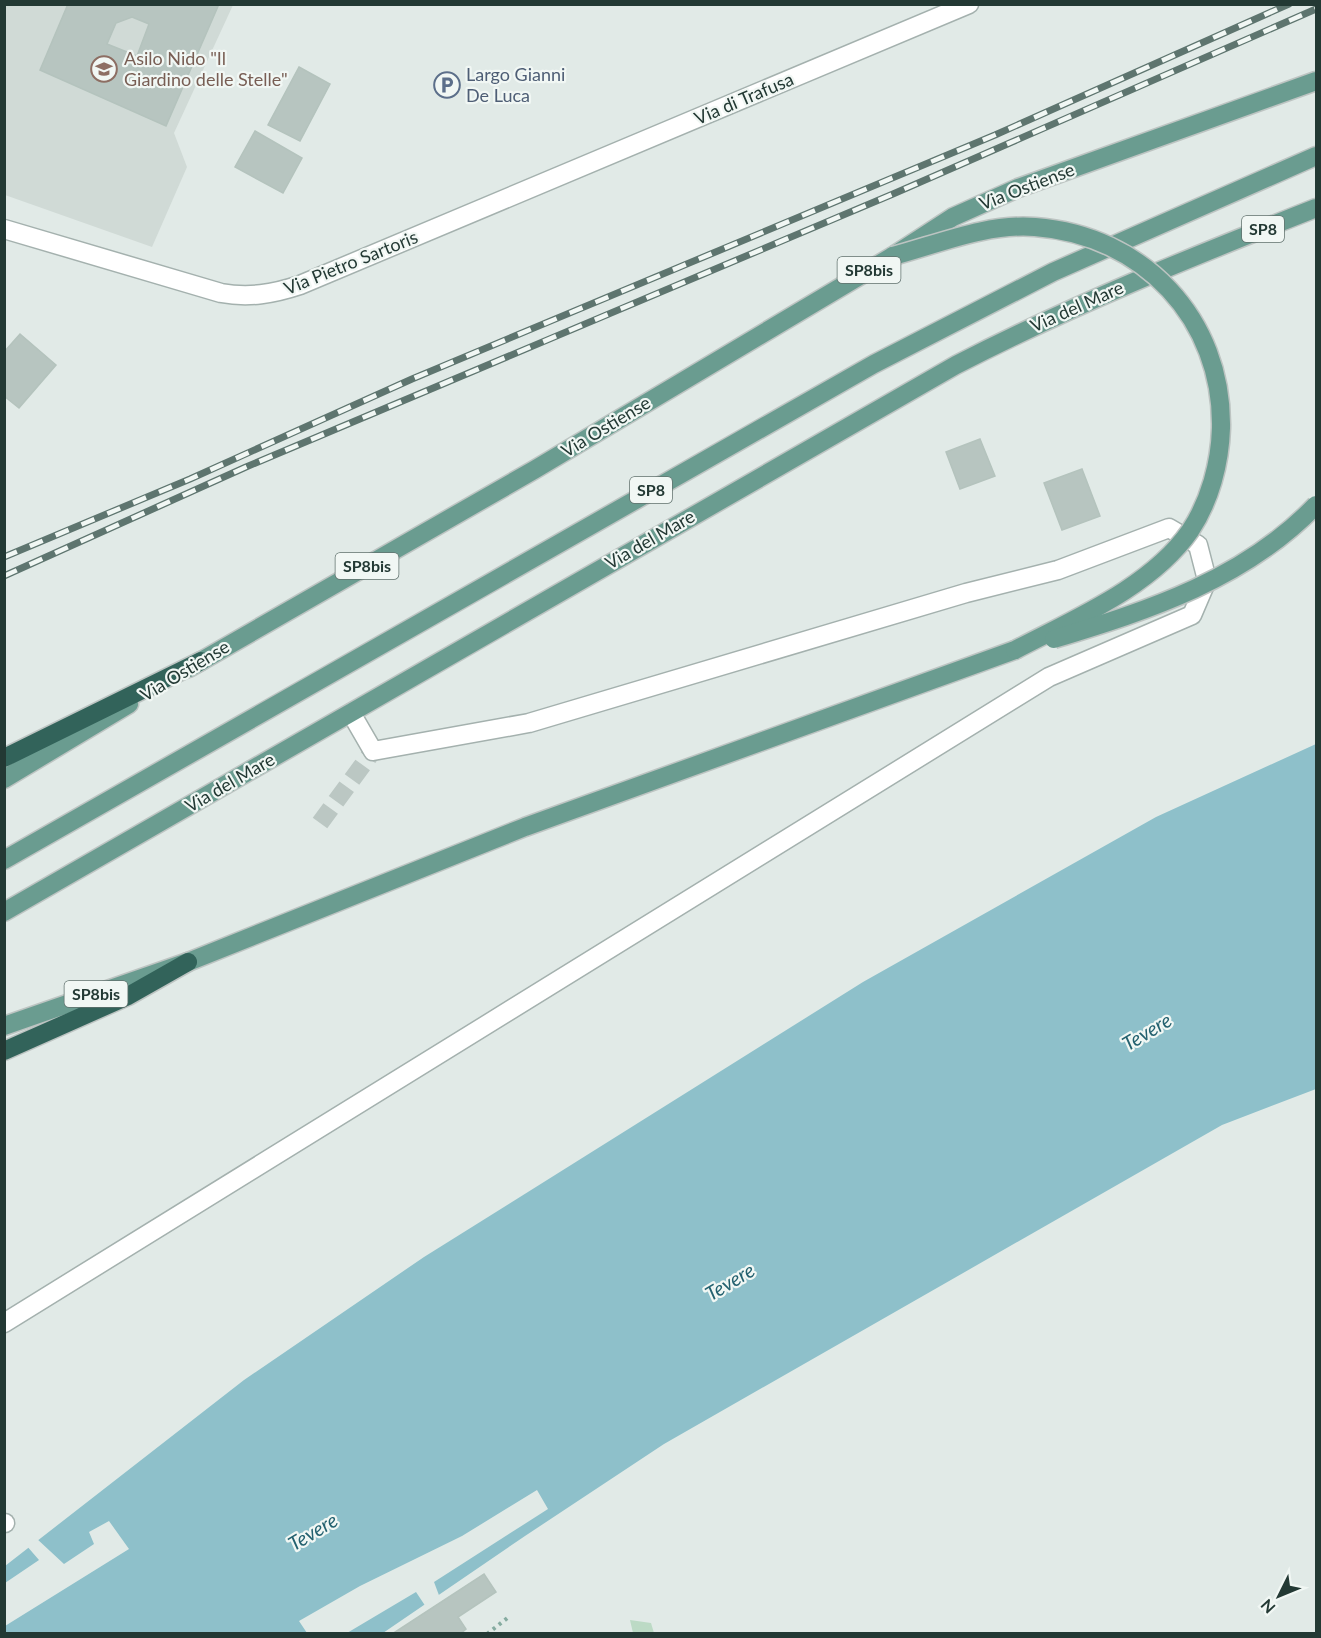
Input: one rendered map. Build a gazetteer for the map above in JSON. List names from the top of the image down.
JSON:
{
  "streets": {
    "main road": [
      "Via Ostiense",
      "SP8",
      "SP8bis",
      "Via del Mare"
    ],
    "street": ["Via di Trafusa", "Via Pietro Sartoris"]
  },
  "crossings": [
    ["Via di Trafusa", "Via Pietro Sartoris"],
    ["Via Ostiense", "SP8bis"]
  ],
  "water": ["Tevere"],
  "places": {
    "school or university": ["Asilo Nido \"Il Giardino delle Stelle\""],
    "parking": ["Largo Gianni De Luca"]
  },
  "north": "bottom left"
}
